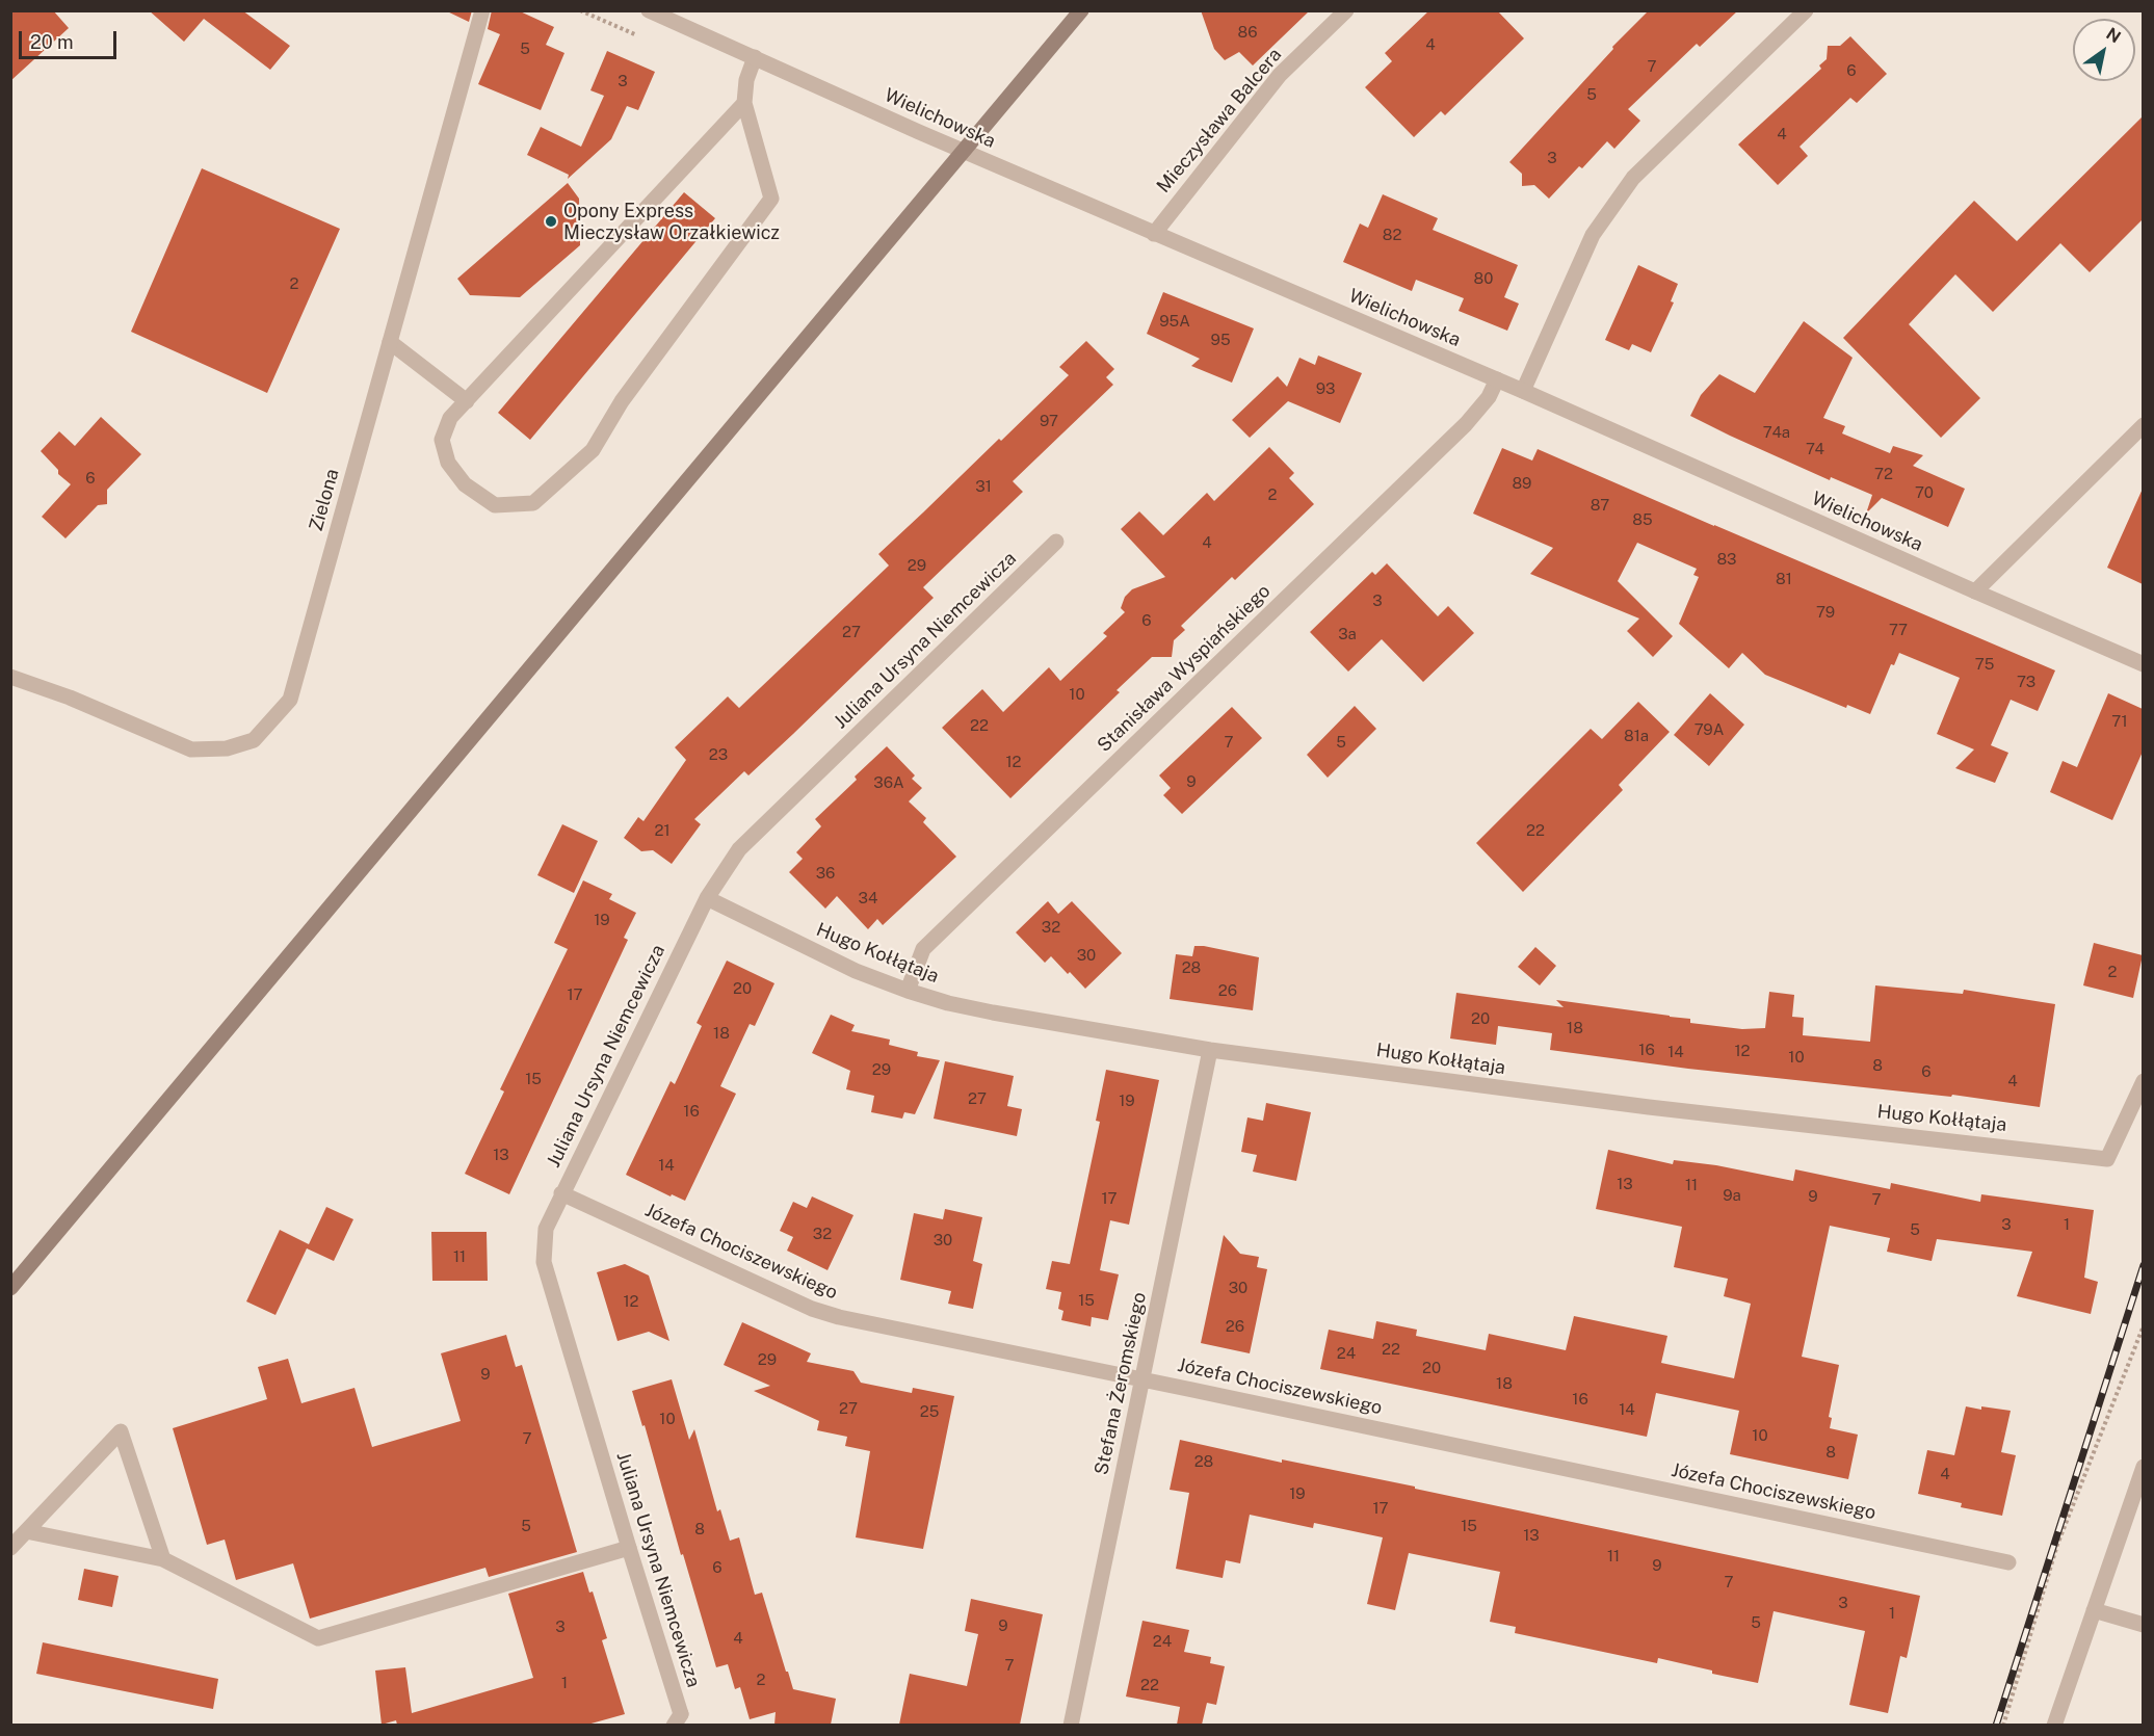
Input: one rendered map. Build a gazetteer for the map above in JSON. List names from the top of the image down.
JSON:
{
  "streets": {
    "street": [
      "Wielichowska",
      "Mieczysława Balcera",
      "Zielona",
      "Juliana Ursyna Niemcewicza",
      "Stanisława Wyspiańskiego",
      "Hugo Kołłątaja",
      "Józefa Chociszewskiego",
      "Stefana Żeromskiego"
    ]
  },
  "crossings": [
    ["Wielichowska", "Mieczysława Balcera"],
    ["Wielichowska", "Stanisława Wyspiańskiego"],
    ["Juliana Ursyna Niemcewicza", "Hugo Kołłątaja"],
    ["Juliana Ursyna Niemcewicza", "Józefa Chociszewskiego"],
    ["Stanisława Wyspiańskiego", "Hugo Kołłątaja"],
    ["Hugo Kołłątaja", "Stefana Żeromskiego"],
    ["Józefa Chociszewskiego", "Stefana Żeromskiego"]
  ],
  "places": ["Opony Express Mieczysław Orzałkiewicz"],
  "house_numbers": [
    "86",
    "4",
    "5",
    "7",
    "6",
    "3",
    "5",
    "4",
    "3",
    "82",
    "80",
    "2",
    "95A",
    "95",
    "93",
    "97",
    "74a",
    "74",
    "72",
    "6",
    "89",
    "31",
    "70",
    "2",
    "87",
    "85",
    "4",
    "83",
    "29",
    "81",
    "3",
    "79",
    "6",
    "77",
    "27",
    "3a",
    "75",
    "73",
    "10",
    "71",
    "22",
    "79A",
    "81a",
    "7",
    "5",
    "23",
    "12",
    "9",
    "36A",
    "21",
    "22",
    "36",
    "34",
    "19",
    "32",
    "30",
    "28",
    "2",
    "20",
    "26",
    "17",
    "20",
    "18",
    "18",
    "16",
    "12",
    "14",
    "10",
    "8",
    "29",
    "6",
    "15",
    "4",
    "27",
    "19",
    "16",
    "13",
    "14",
    "13",
    "11",
    "9a",
    "9",
    "17",
    "7",
    "3",
    "1",
    "5",
    "32",
    "30",
    "11",
    "30",
    "15",
    "12",
    "26",
    "22",
    "24",
    "29",
    "20",
    "9",
    "18",
    "16",
    "27",
    "14",
    "25",
    "10",
    "10",
    "7",
    "8",
    "28",
    "4",
    "19",
    "17",
    "5",
    "15",
    "8",
    "13",
    "11",
    "9",
    "6",
    "7",
    "3",
    "1",
    "5",
    "9",
    "3",
    "4",
    "24",
    "7",
    "2",
    "1",
    "22"
  ],
  "scale_bar": "20 m",
  "north": "top right"
}
